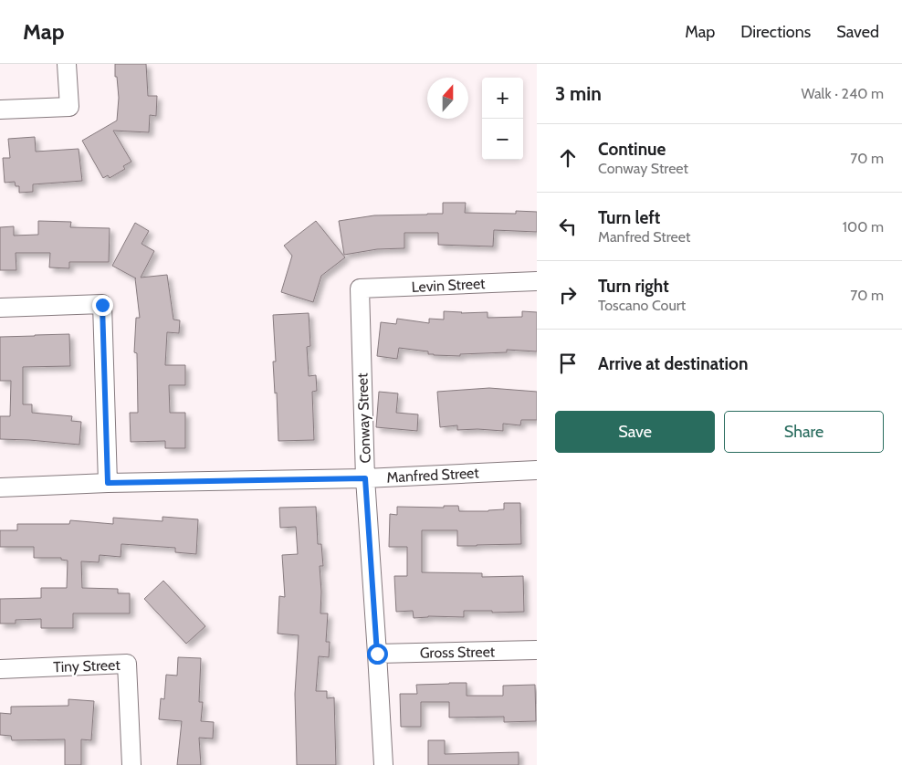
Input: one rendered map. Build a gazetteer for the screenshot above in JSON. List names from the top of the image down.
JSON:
{
  "streets": {
    "street": [
      "Levin Street",
      "Conway Street",
      "Manfred Street",
      "Gross Street",
      "Tiny Street"
    ]
  },
  "crossings": [
    ["Levin Street", "Conway Street"],
    ["Conway Street", "Manfred Street"],
    ["Conway Street", "Gross Street"]
  ],
  "north": "top",
  "page": {
    "header": "Map",
    "nav": ["Map", "Directions", "Saved"],
    "heading": ["3 min", "Walk · 240 m"],
    "map_buttons": ["+", "−"],
    "list": [
      ["Continue", "Conway Street", "70 m"],
      ["Turn left", "Manfred Street", "100 m"],
      ["Turn right", "Toscano Court", "70 m"],
      "Arrive at destination"
    ],
    "buttons": ["Save", "Share"]
  }
}
